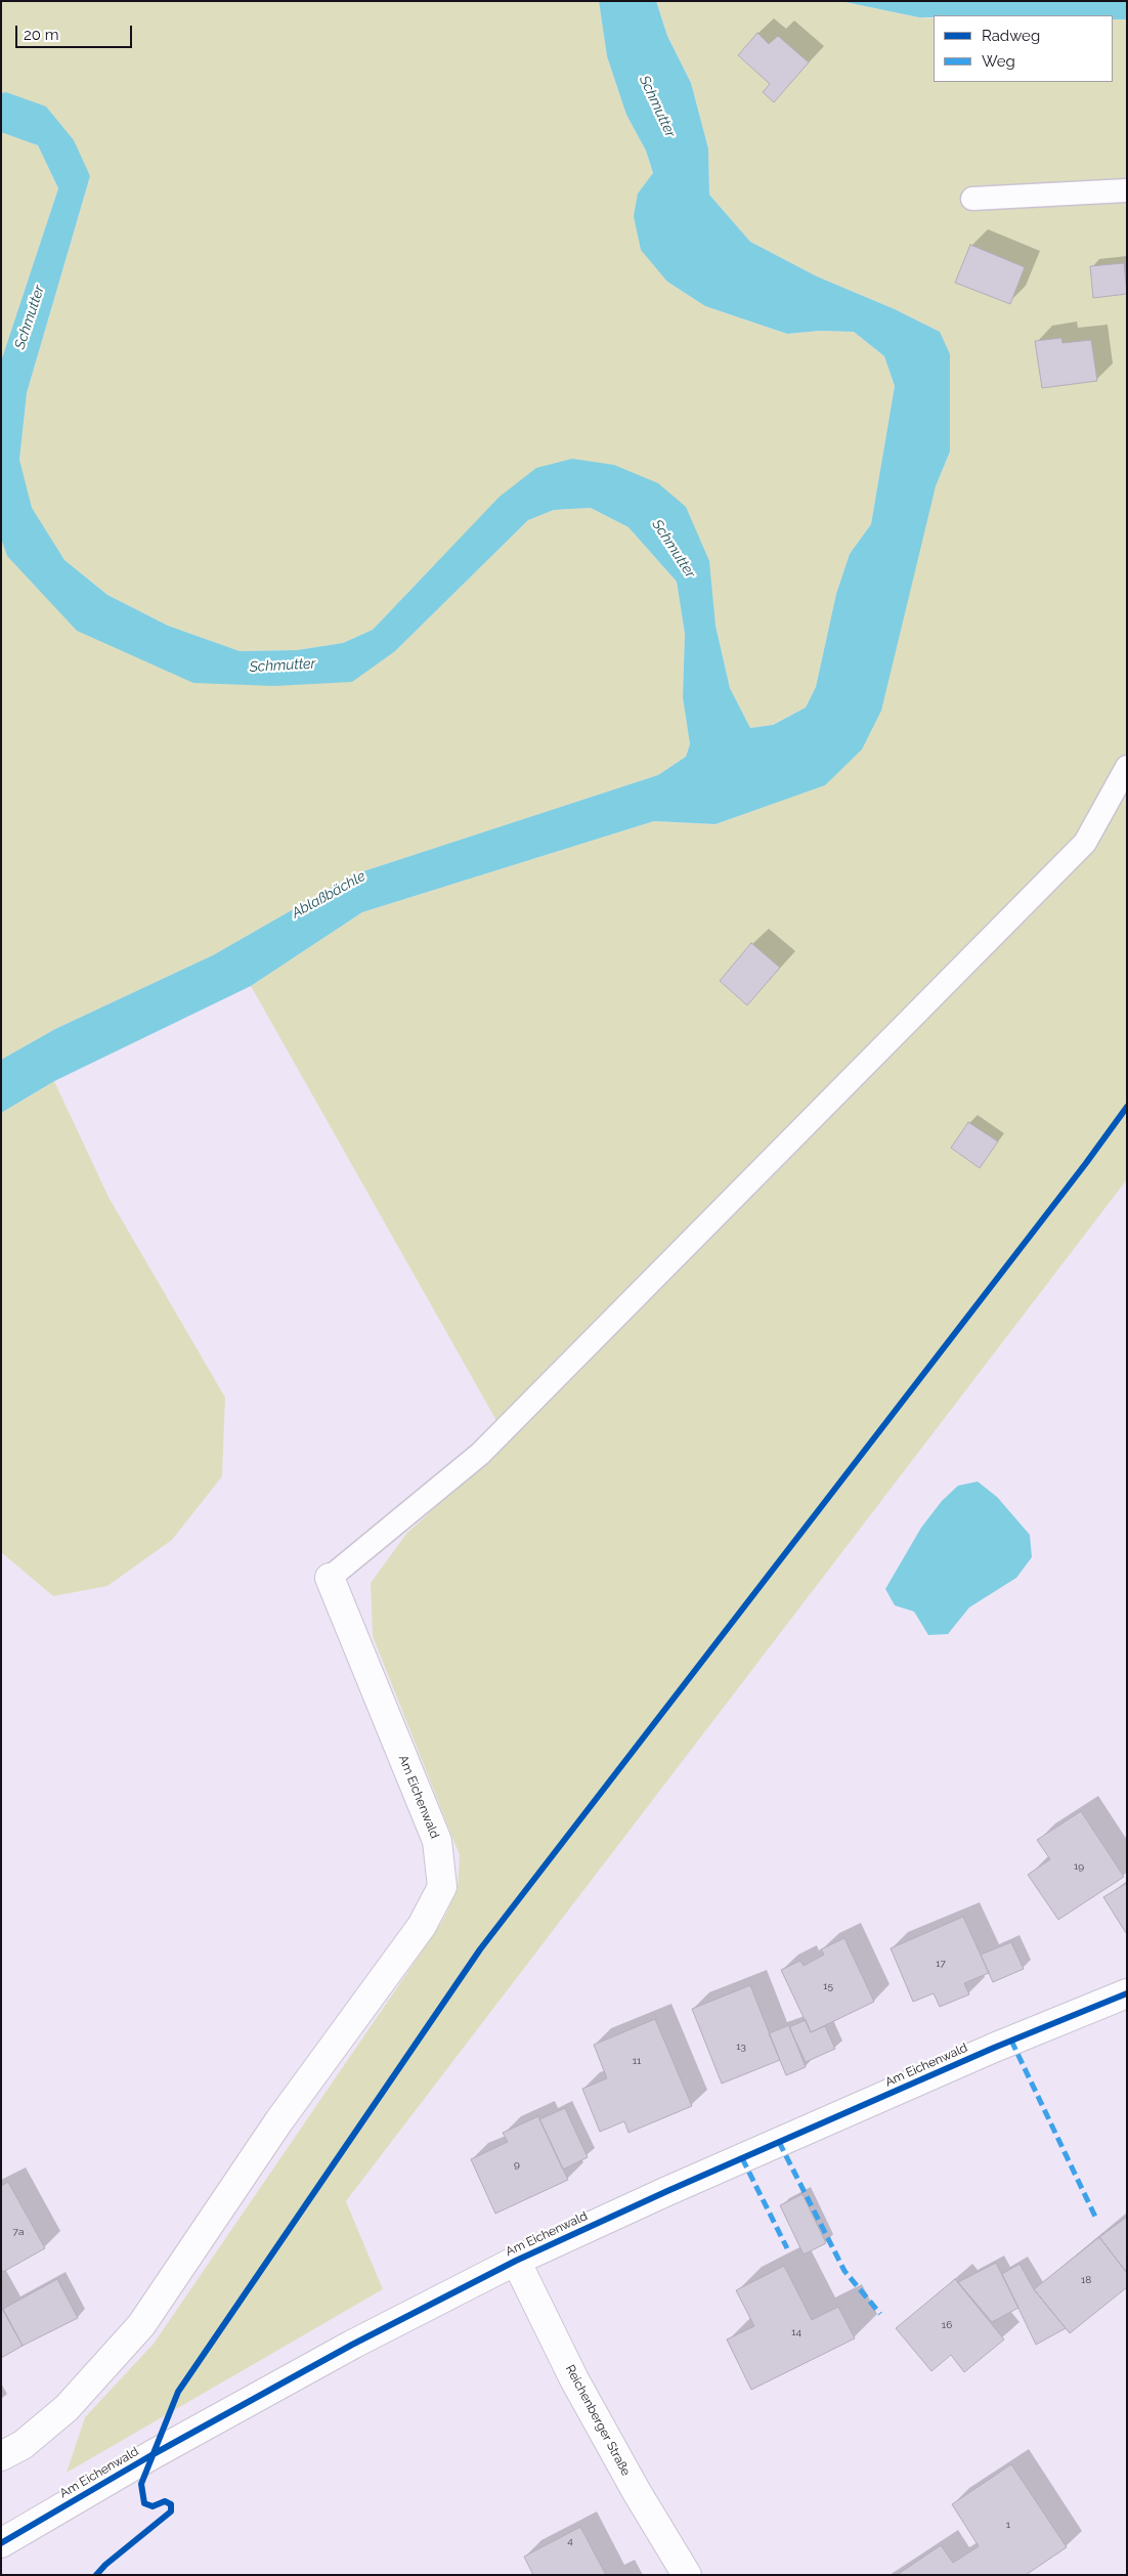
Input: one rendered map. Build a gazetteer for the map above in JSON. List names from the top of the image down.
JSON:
{
  "streets": {
    "street": ["Am Eichenwald", "Reichenberger Straße"]
  },
  "crossings": [
    ["Am Eichenwald", "Reichenberger Straße"]
  ],
  "water": ["Schmutter", "Ablaßbächle"],
  "house_numbers": [
    "19",
    "17",
    "15",
    "13",
    "11",
    "9",
    "7a",
    "18",
    "16",
    "14",
    "1",
    "4"
  ],
  "legend": ["Radweg", "Weg"],
  "scale_bar": "20 m"
}
